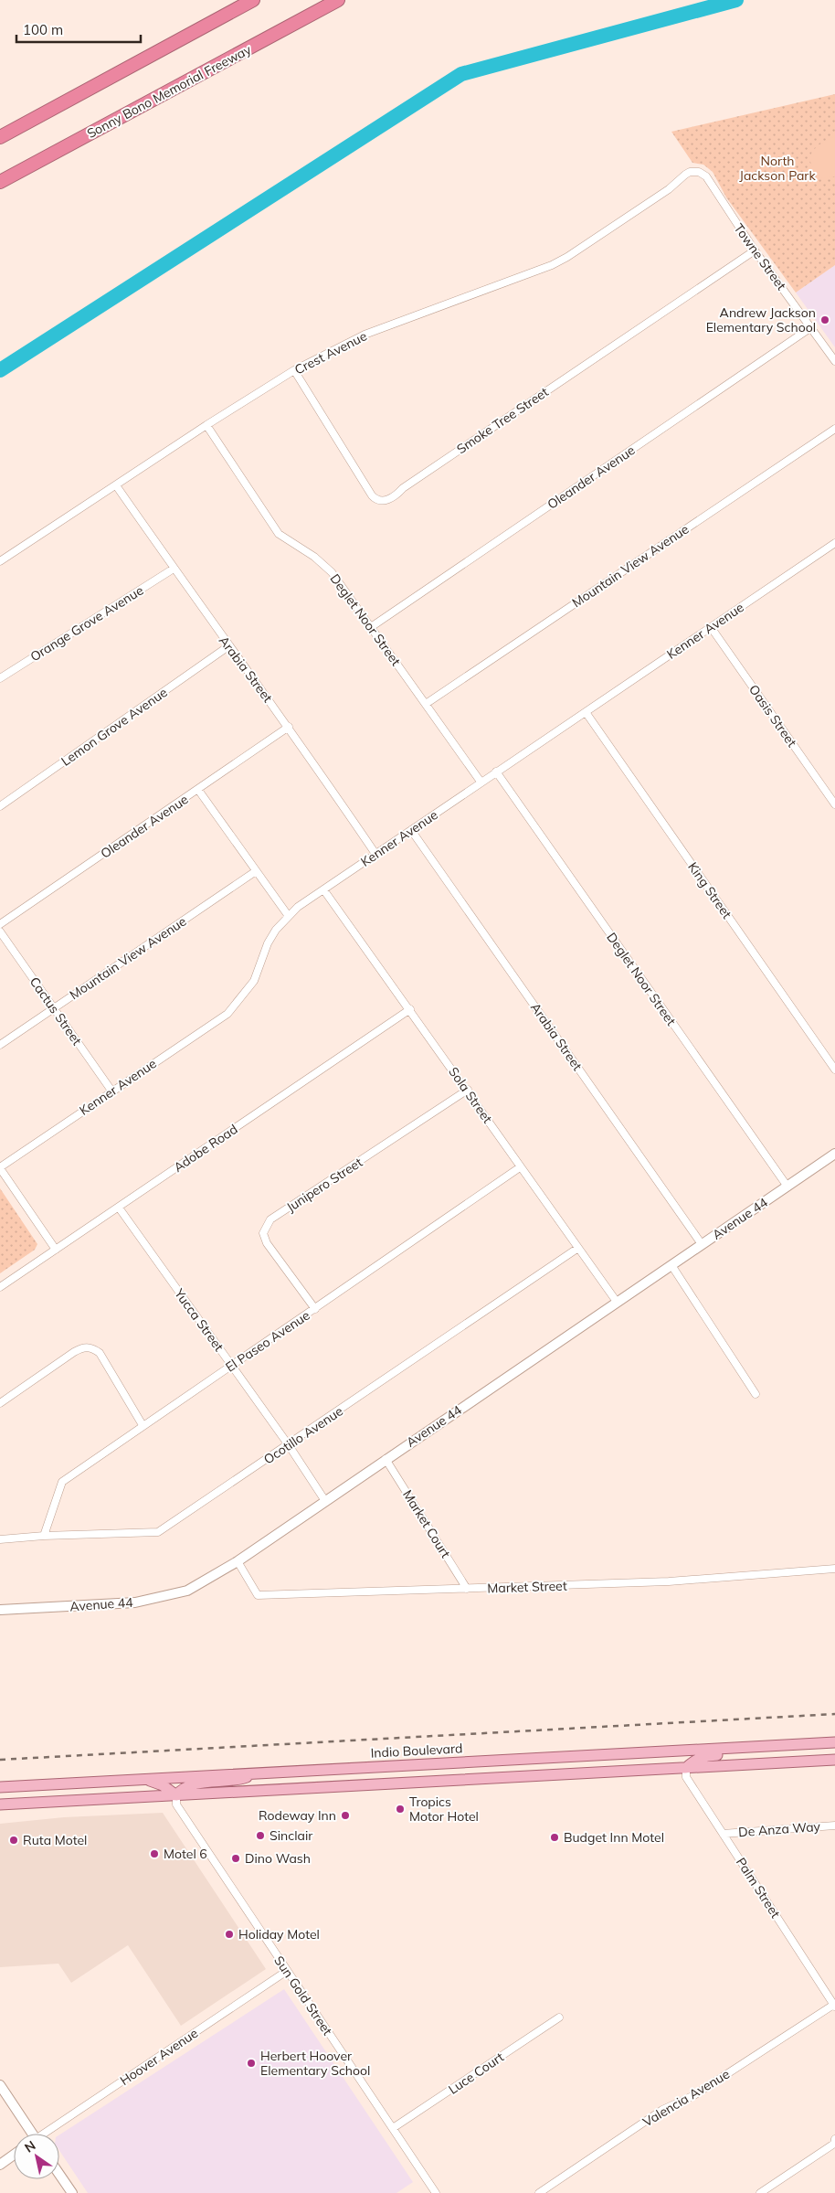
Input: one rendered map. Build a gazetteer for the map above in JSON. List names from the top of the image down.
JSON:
{
  "streets": {
    "highway": ["Sonny Bono Memorial Freeway"],
    "main road": ["Indio Boulevard"],
    "street": [
      "Towne Street",
      "Crest Avenue",
      "Smoke Tree Street",
      "Oleander Avenue",
      "Mountain View Avenue",
      "Deglet Noor Street",
      "Orange Grove Avenue",
      "Kenner Avenue",
      "Arabia Street",
      "Oasis Street",
      "Lemon Grove Avenue",
      "King Street",
      "Cactus Street",
      "Sola Street",
      "Adobe Road",
      "Junipero Street",
      "Avenue 44",
      "Yucca Street",
      "El Paseo Avenue",
      "Ocotillo Avenue",
      "Market Court",
      "Market Street",
      "De Anza Way",
      "Palm Street",
      "Sun Gold Street",
      "Hoover Avenue",
      "Luce Court",
      "Valencia Avenue"
    ]
  },
  "crossings": [
    ["Towne Street", "Crest Avenue"],
    ["Towne Street", "Smoke Tree Street"],
    ["Towne Street", "Oleander Avenue"],
    ["Crest Avenue", "Smoke Tree Street"],
    ["Crest Avenue", "Deglet Noor Street"],
    ["Crest Avenue", "Arabia Street"],
    ["Oleander Avenue", "Deglet Noor Street"],
    ["Oleander Avenue", "Arabia Street"],
    ["Mountain View Avenue", "Deglet Noor Street"],
    ["Mountain View Avenue", "Cactus Street"],
    ["Deglet Noor Street", "Kenner Avenue"],
    ["Deglet Noor Street", "Avenue 44"],
    ["Orange Grove Avenue", "Arabia Street"],
    ["Kenner Avenue", "Arabia Street"],
    ["Kenner Avenue", "Oasis Street"],
    ["Kenner Avenue", "King Street"],
    ["Kenner Avenue", "Cactus Street"],
    ["Kenner Avenue", "Sola Street"],
    ["Arabia Street", "Lemon Grove Avenue"],
    ["Arabia Street", "Avenue 44"],
    ["Sola Street", "Adobe Road"],
    ["Sola Street", "Junipero Street"],
    ["Sola Street", "Avenue 44"],
    ["Sola Street", "El Paseo Avenue"],
    ["Sola Street", "Ocotillo Avenue"],
    ["Adobe Road", "Yucca Street"],
    ["Junipero Street", "El Paseo Avenue"],
    ["Avenue 44", "Yucca Street"],
    ["Avenue 44", "Market Court"],
    ["Avenue 44", "Market Street"],
    ["Yucca Street", "El Paseo Avenue"],
    ["Yucca Street", "Ocotillo Avenue"],
    ["El Paseo Avenue", "Ocotillo Avenue"],
    ["Market Court", "Market Street"],
    ["De Anza Way", "Palm Street"],
    ["Palm Street", "Valencia Avenue"],
    ["Sun Gold Street", "Hoover Avenue"],
    ["Sun Gold Street", "Luce Court"]
  ],
  "parks": ["North Jackson Park"],
  "places": [
    "Andrew Jackson Elementary School",
    "Tropics Motor Hotel",
    "Rodeway Inn",
    "Sinclair",
    "Budget Inn Motel",
    "Ruta Motel",
    "Motel 6",
    "Dino Wash",
    "Holiday Motel",
    "Herbert Hoover Elementary School"
  ],
  "scale_bar": "100 m",
  "north": "top left"
}
